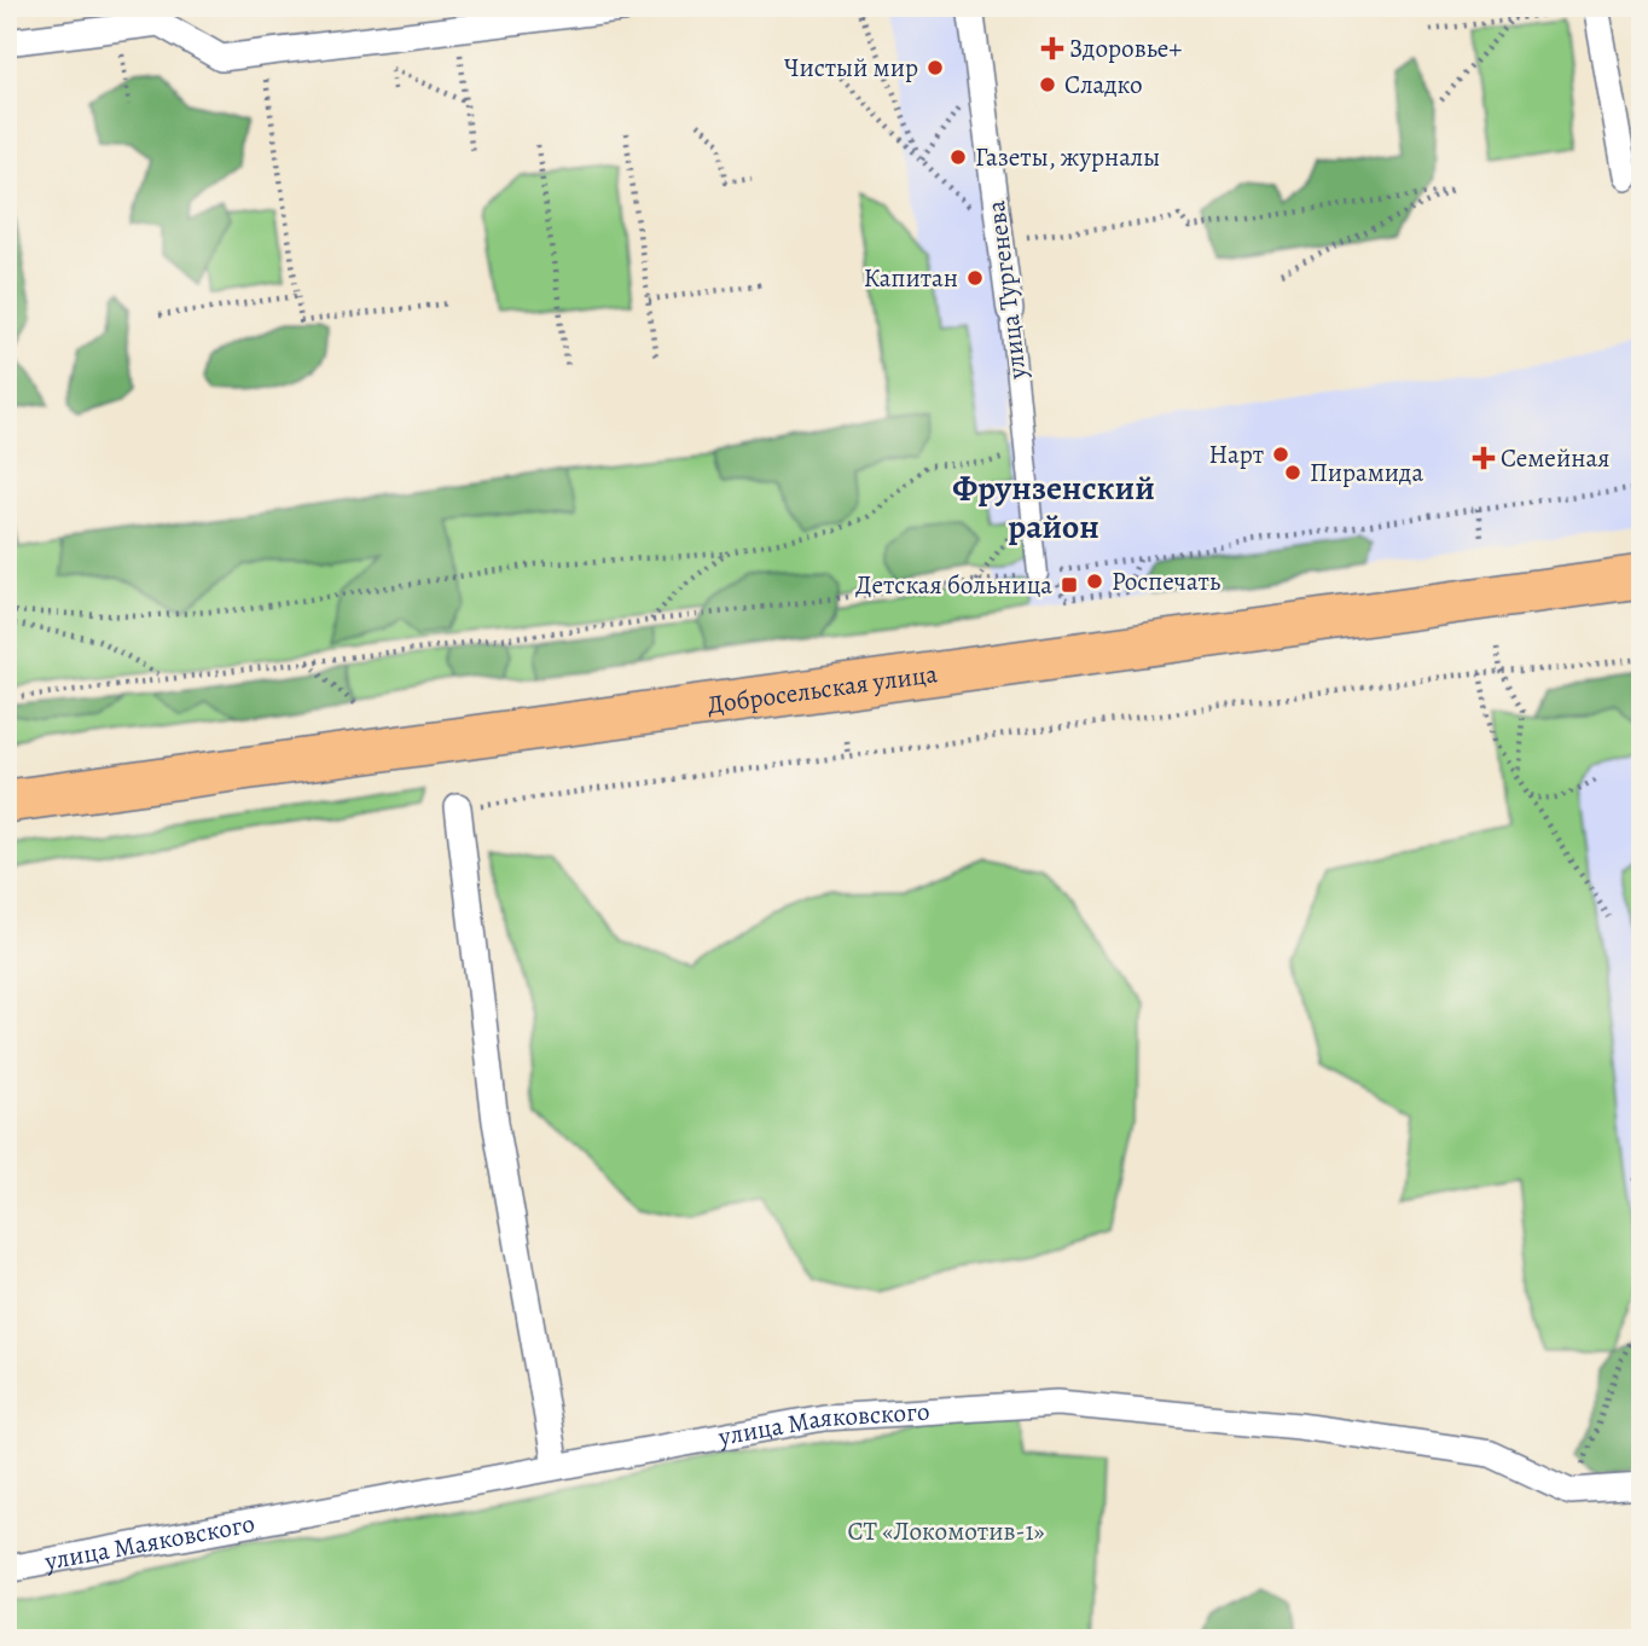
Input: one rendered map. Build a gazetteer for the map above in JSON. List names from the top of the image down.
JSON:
{
  "streets": {
    "main road": ["Добросельская улица"],
    "street": ["улица Тургенева", "улица Маяковского"]
  },
  "districts": ["Фрунзенский район"],
  "parks": ["СТ «Локомотив-1»"],
  "places": {
    "health": ["Здоровье+", "Семейная"],
    "other": [
      "Чистый мир",
      "Сладко",
      "Газеты, журналы",
      "Капитан",
      "Нарт",
      "Пирамида",
      "Роспечать"
    ],
    "transit": ["Детская больница"]
  }
}
